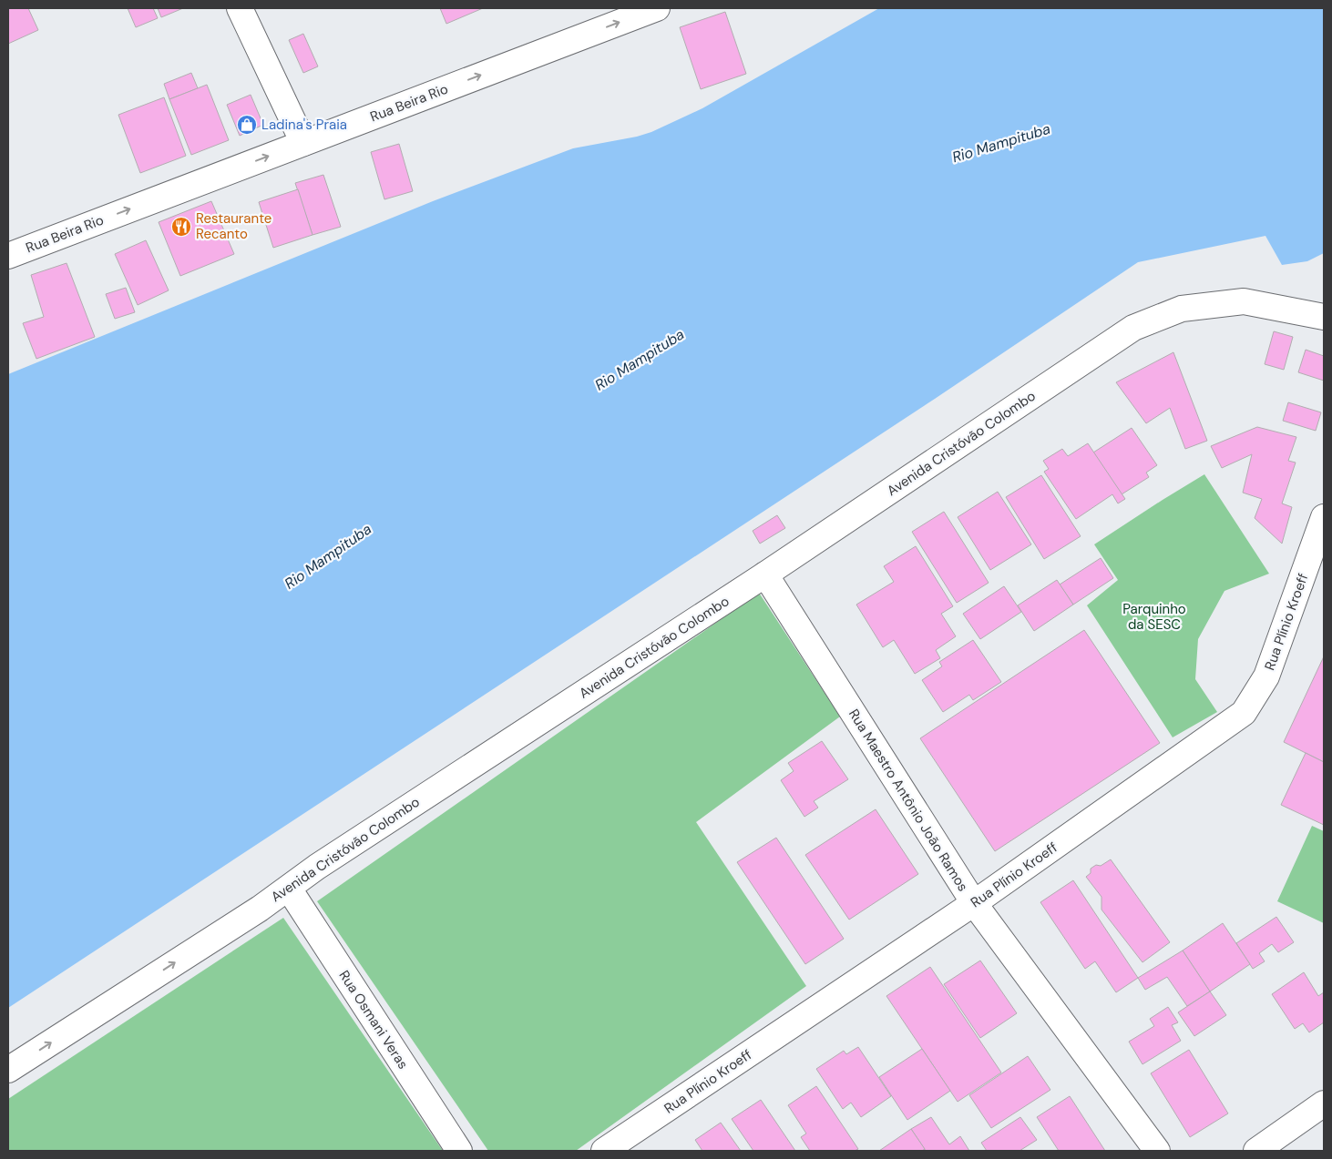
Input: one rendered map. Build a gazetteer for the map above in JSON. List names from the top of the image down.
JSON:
{
  "streets": {
    "street": [
      "Rua Beira Rio",
      "Avenida Cristóvão Colombo",
      "Rua Plínio Kroeff",
      "Rua Maestro Antônio João Ramos",
      "Rua Osmani Veras"
    ]
  },
  "crossings": [
    ["Avenida Cristóvão Colombo", "Rua Maestro Antônio João Ramos"],
    ["Avenida Cristóvão Colombo", "Rua Osmani Veras"],
    ["Rua Plínio Kroeff", "Rua Maestro Antônio João Ramos"]
  ],
  "one_way": ["Rua Beira Rio"],
  "water": ["Rio Mampituba"],
  "parks": ["Parquinho da SESC"],
  "places": {
    "shop": ["Ladina's Praia"],
    "restaurant": ["Restaurante Recanto"]
  }
}
